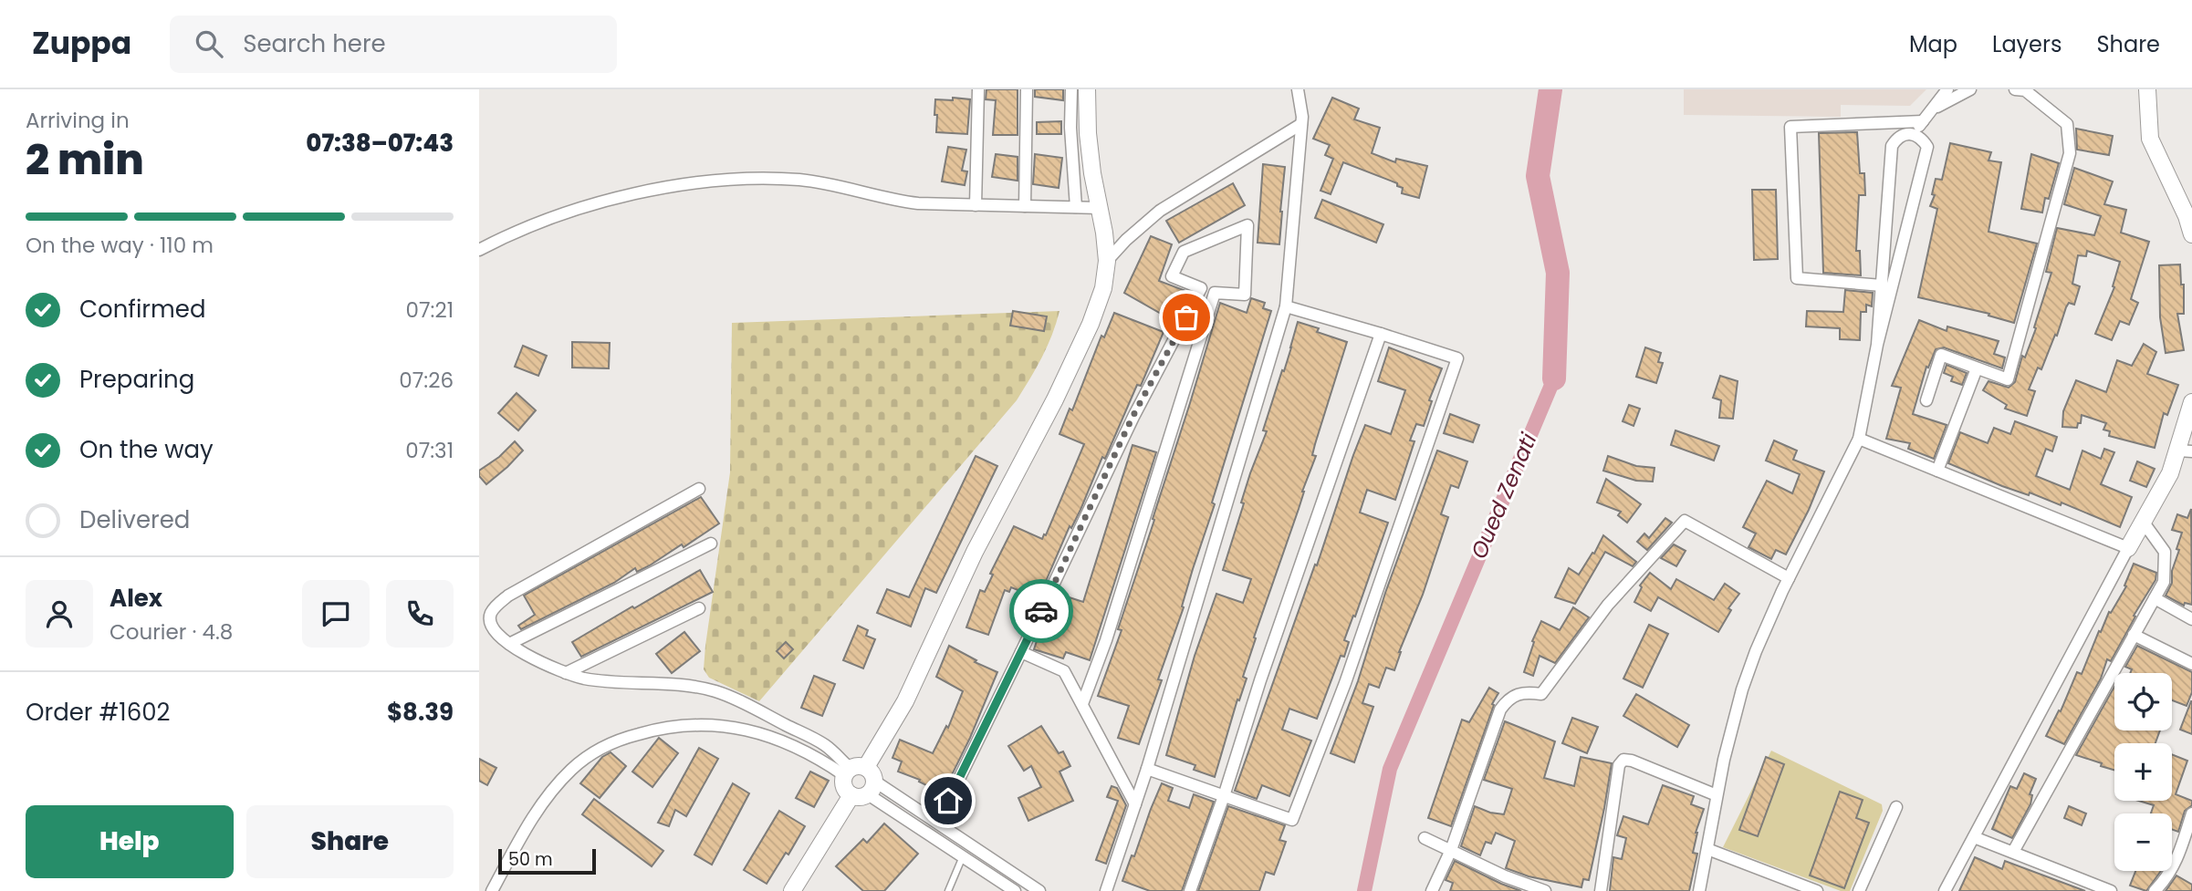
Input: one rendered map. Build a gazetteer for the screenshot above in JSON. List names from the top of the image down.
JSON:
{
  "water": ["Oued Zenati"],
  "scale_bar": "50 m",
  "page": {
    "header": "Zuppa",
    "search": "Search here",
    "nav": ["Map", "Layers", "Share"],
    "heading": ["2 min", "Arriving in", "07:38–07:43"],
    "panel": [
      "Alex",
      "Courier · 4.8",
      "Order #1602",
      "$8.39"
    ],
    "bar": "On the way · 110 m",
    "list": [
      ["Confirmed", "07:21"],
      ["Preparing", "07:26"],
      ["On the way", "07:31"],
      "Delivered"
    ],
    "map_buttons": ["+", "−"],
    "buttons": ["Help", "Share"],
    "scale": "50 m"
  }
}
